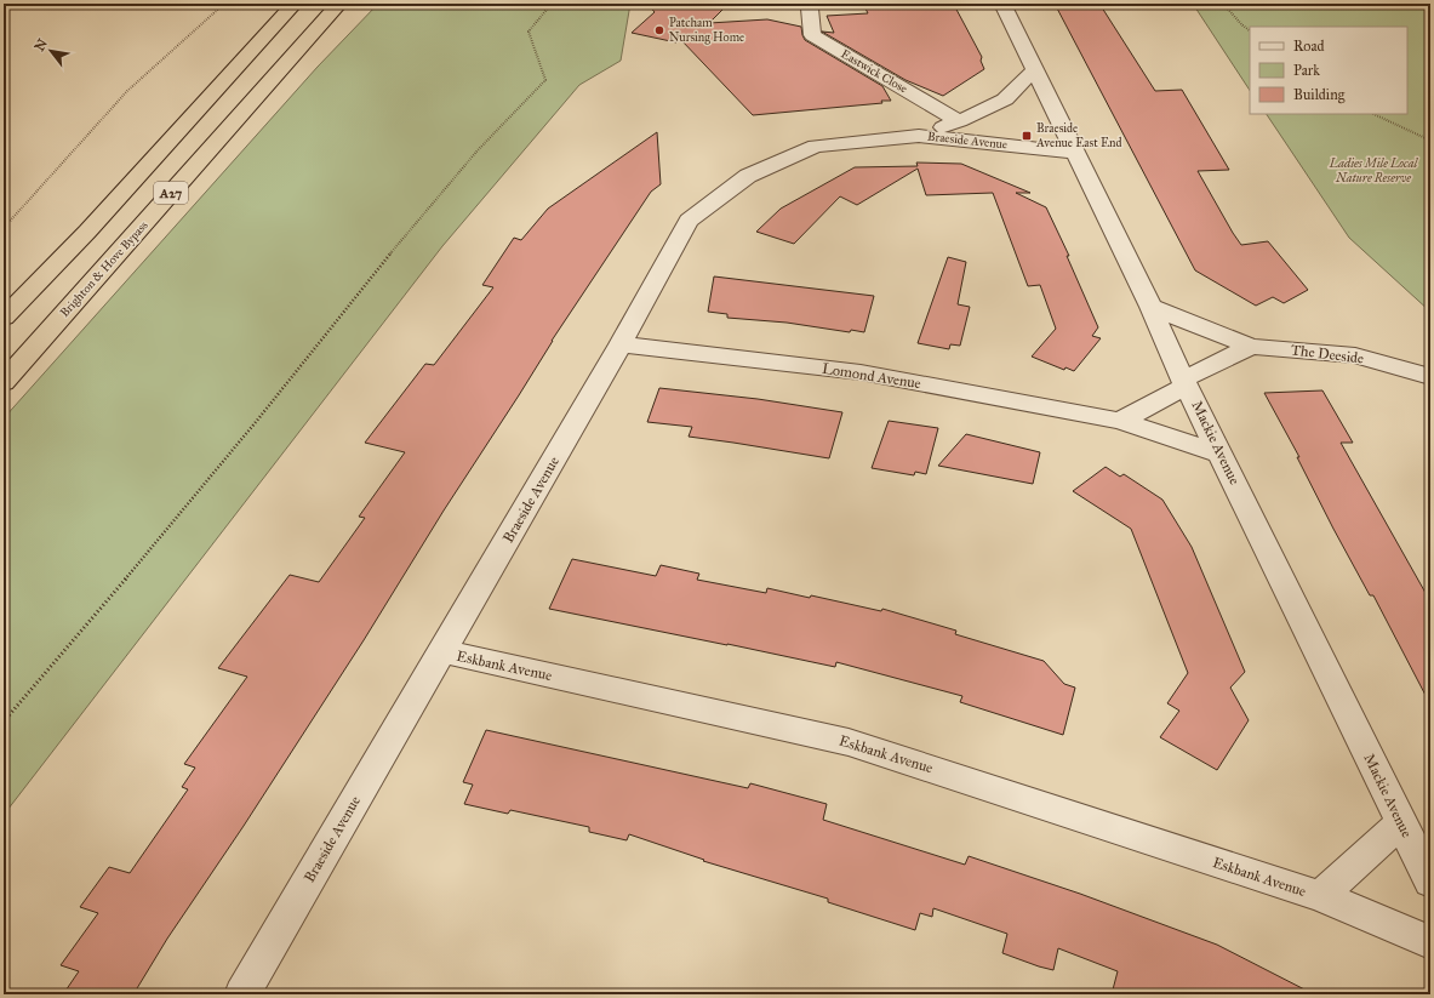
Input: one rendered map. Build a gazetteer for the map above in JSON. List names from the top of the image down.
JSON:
{
  "streets": {
    "highway": ["A27", "Brighton & Hove Bypass"],
    "street": [
      "Eastwick Close",
      "Braeside Avenue",
      "The Deeside",
      "Lomond Avenue",
      "Mackie Avenue",
      "Eskbank Avenue"
    ]
  },
  "crossings": [
    ["Eastwick Close", "Braeside Avenue"],
    ["Braeside Avenue", "Lomond Avenue"],
    ["Braeside Avenue", "Mackie Avenue"],
    ["Braeside Avenue", "Eskbank Avenue"],
    ["The Deeside", "Mackie Avenue"],
    ["Lomond Avenue", "Mackie Avenue"],
    ["Mackie Avenue", "Eskbank Avenue"]
  ],
  "parks": ["Ladies Mile Local Nature Reserve"],
  "places": {
    "other": ["Patcham Nursing Home"],
    "transit": ["Braeside Avenue East End"]
  },
  "legend": ["Road", "Park", "Building"],
  "north": "top left"
}
